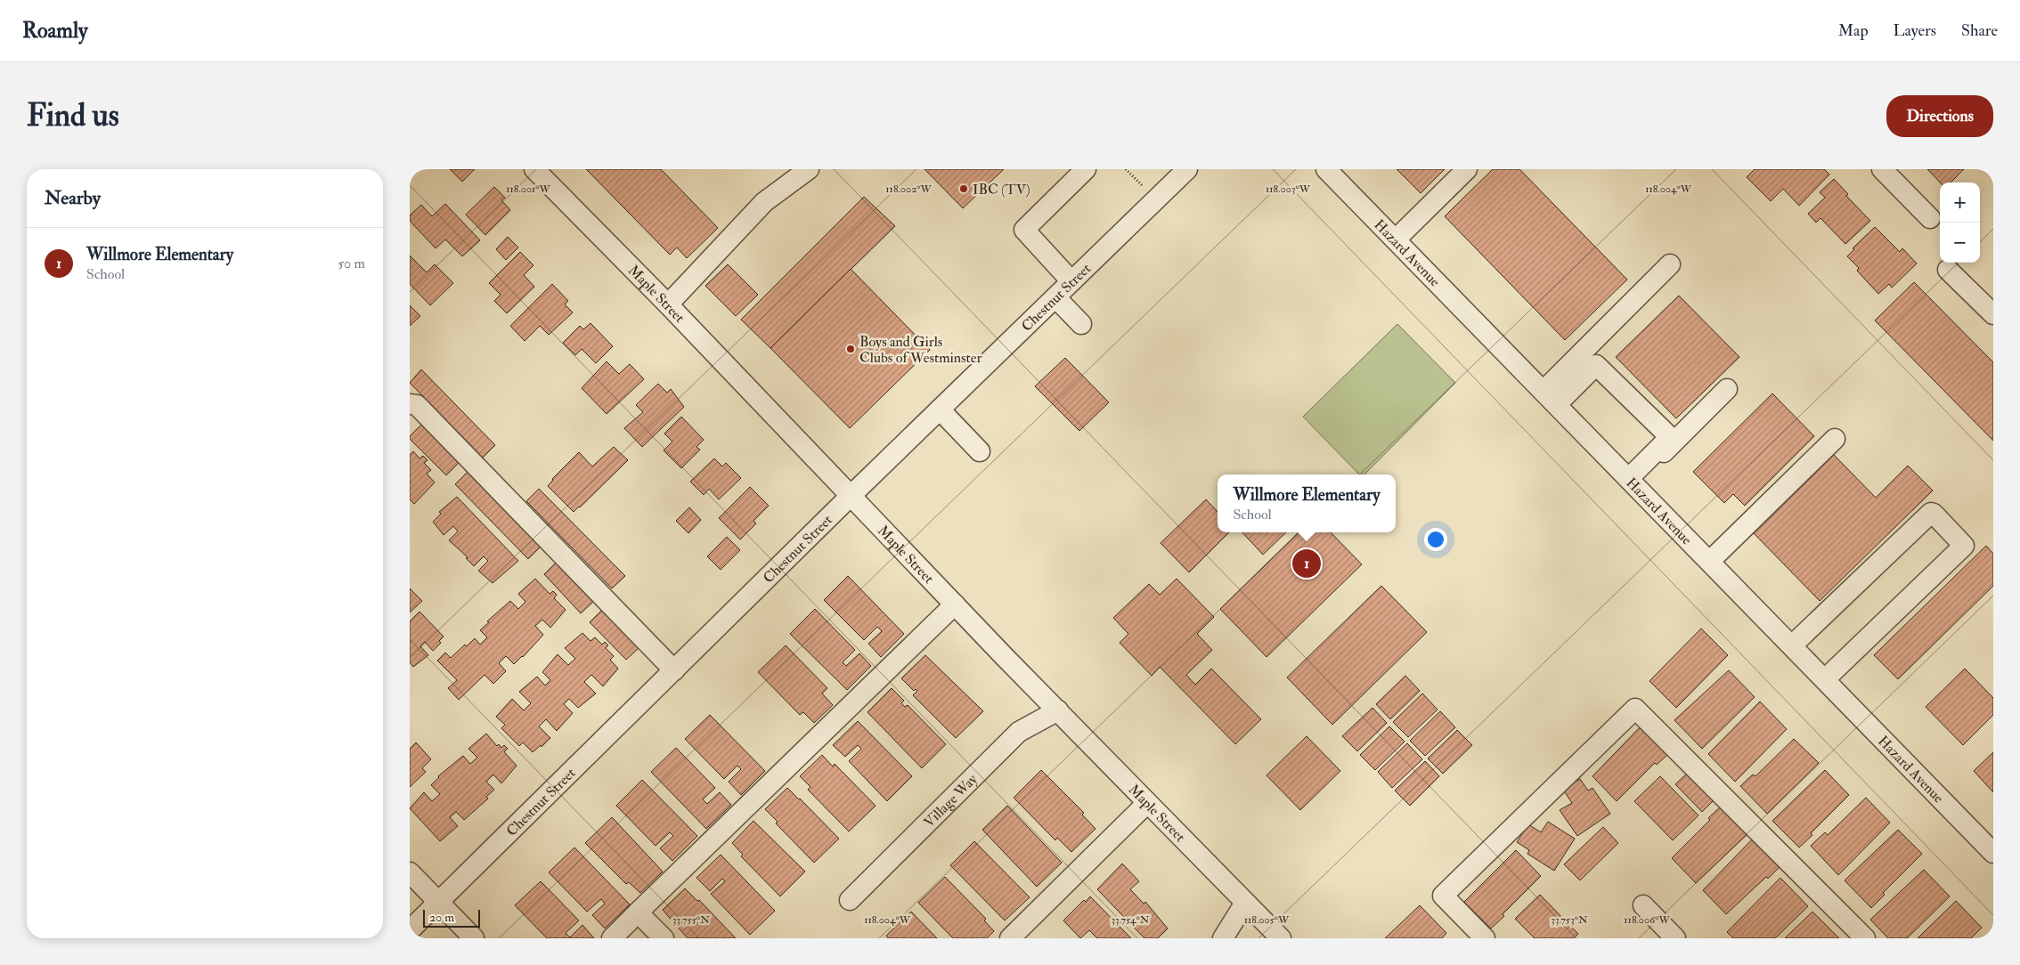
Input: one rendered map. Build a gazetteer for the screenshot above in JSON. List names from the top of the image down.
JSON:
{
  "streets": {
    "street": [
      "Hazard Avenue",
      "Maple Street",
      "Chestnut Street",
      "Village Way"
    ]
  },
  "crossings": [
    ["Maple Street", "Chestnut Street"],
    ["Maple Street", "Village Way"]
  ],
  "places": ["IBC (TV)", "Boys and Girls Clubs of Westminster"],
  "scale_bar": "20 m",
  "page": {
    "header": "Roamly",
    "nav": ["Map", "Layers", "Share"],
    "buttons": "Directions",
    "title": "Find us",
    "heading": "Nearby",
    "map_buttons": ["+", "−"],
    "list": [
      {
        "mark": "1",
        "name": "Willmore Elementary",
        "note": "School",
        "value": "50 m"
      }
    ],
    "popup": ["Willmore Elementary", "School"],
    "pins": "1",
    "scale": "20 m"
  },
  "coordinates": [
    "118.001°W",
    "118.002°W",
    "118.003°W",
    "118.004°W",
    "33.755°N",
    "33.754°N",
    "33.753°N",
    "118.005°W",
    "118.006°W"
  ]
}
